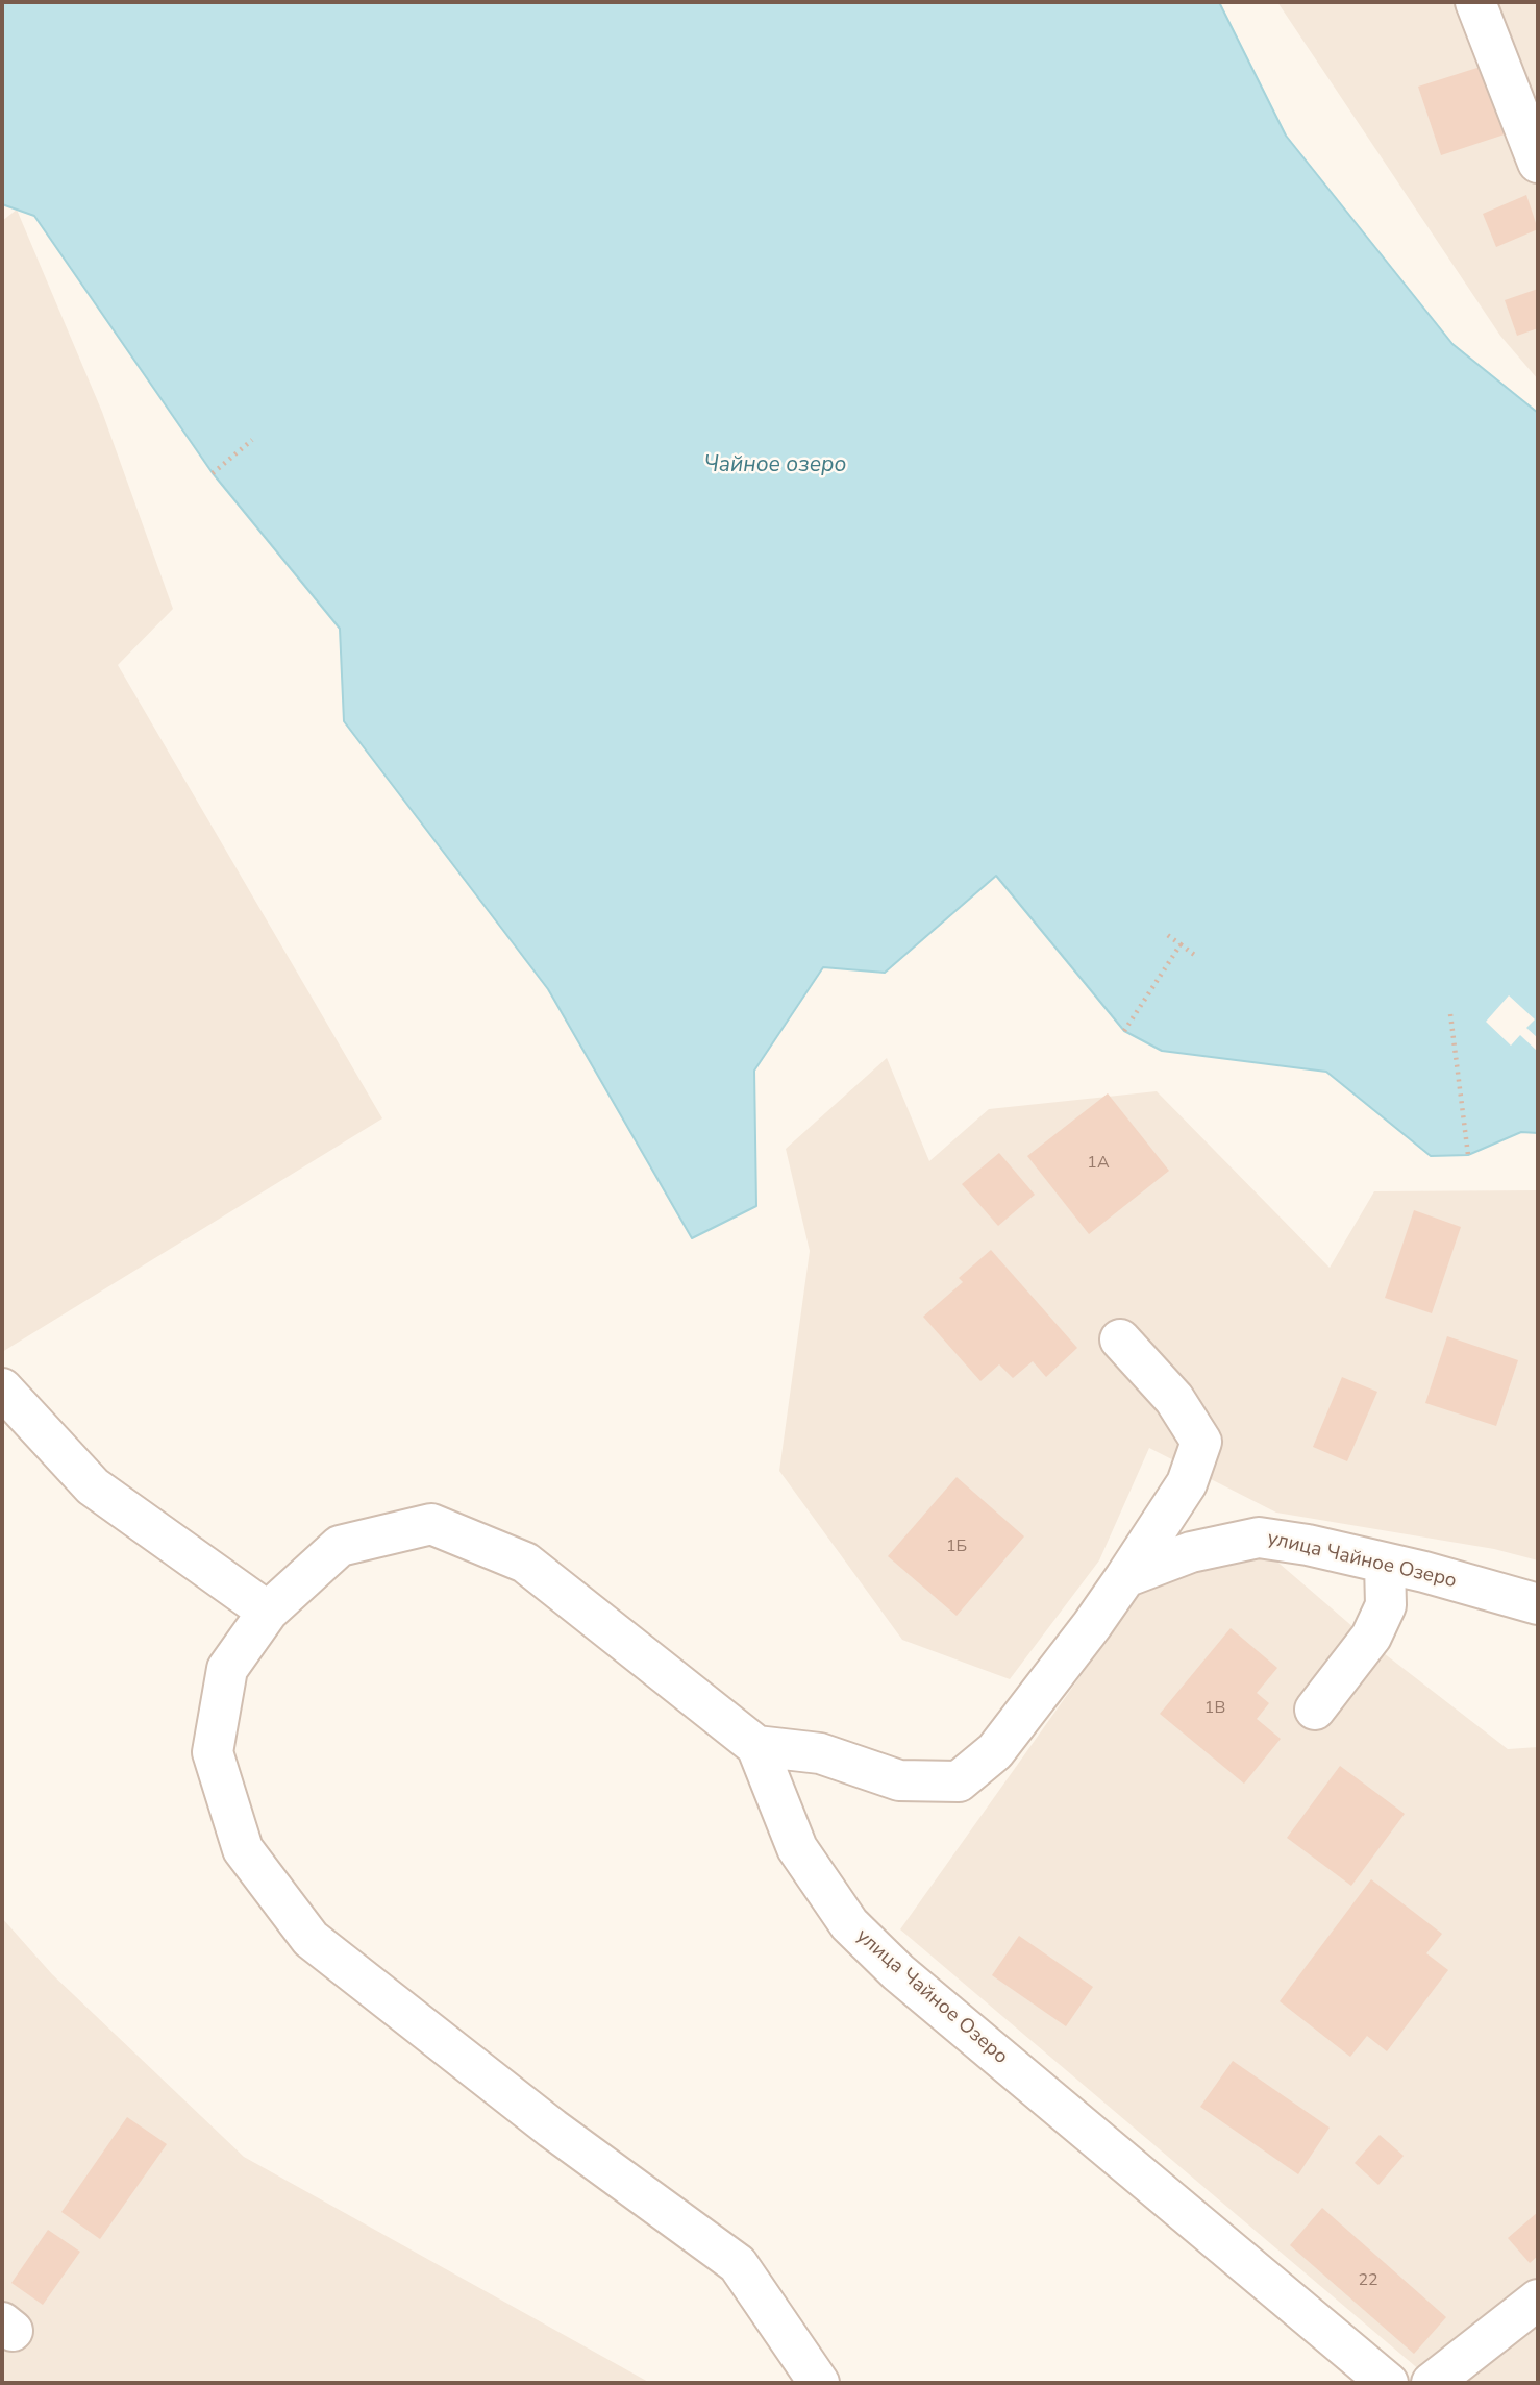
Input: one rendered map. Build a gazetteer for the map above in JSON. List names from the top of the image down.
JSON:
{
  "streets": {
    "street": ["улица Чайное Озеро"]
  },
  "water": ["Чайное озеро"],
  "house_numbers": [
    "1А",
    "1Б",
    "1В",
    "22"
  ]
}
